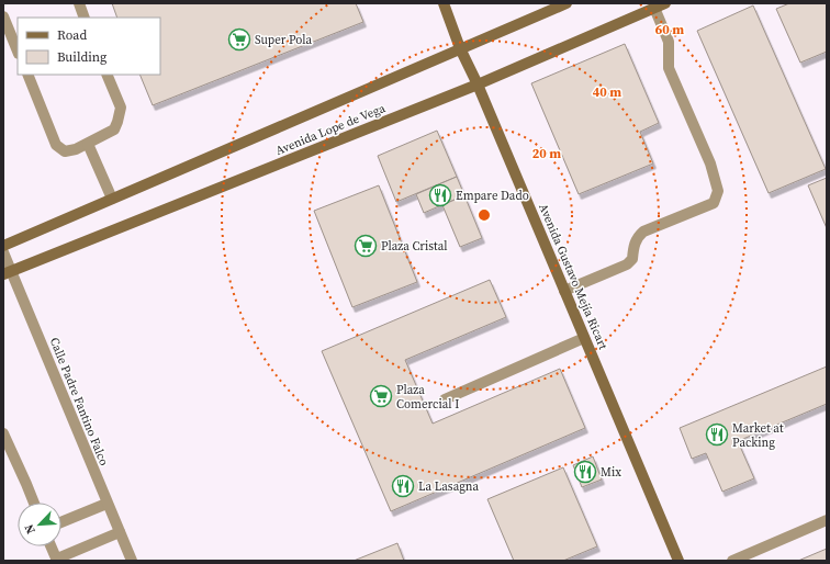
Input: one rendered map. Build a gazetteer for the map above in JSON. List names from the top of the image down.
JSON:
{
  "streets": {
    "main road": ["Avenida Lope de Vega", "Avenida Gustavo Mejía Ricart"],
    "street": ["Calle Padre Fantino Falco"]
  },
  "crossings": [
    ["Avenida Lope de Vega", "Avenida Gustavo Mejía Ricart"],
    ["Avenida Lope de Vega", "Calle Padre Fantino Falco"]
  ],
  "places": {
    "supermarket": ["Super Pola", "Plaza Cristal", "Plaza Comercial I"],
    "restaurant": [
      "Empare Dado",
      "Market at Packing",
      "Mix",
      "La Lasagna"
    ]
  },
  "legend": ["Road", "Building"],
  "north": "bottom left",
  "rings": ["60 m", "40 m", "20 m"]
}
